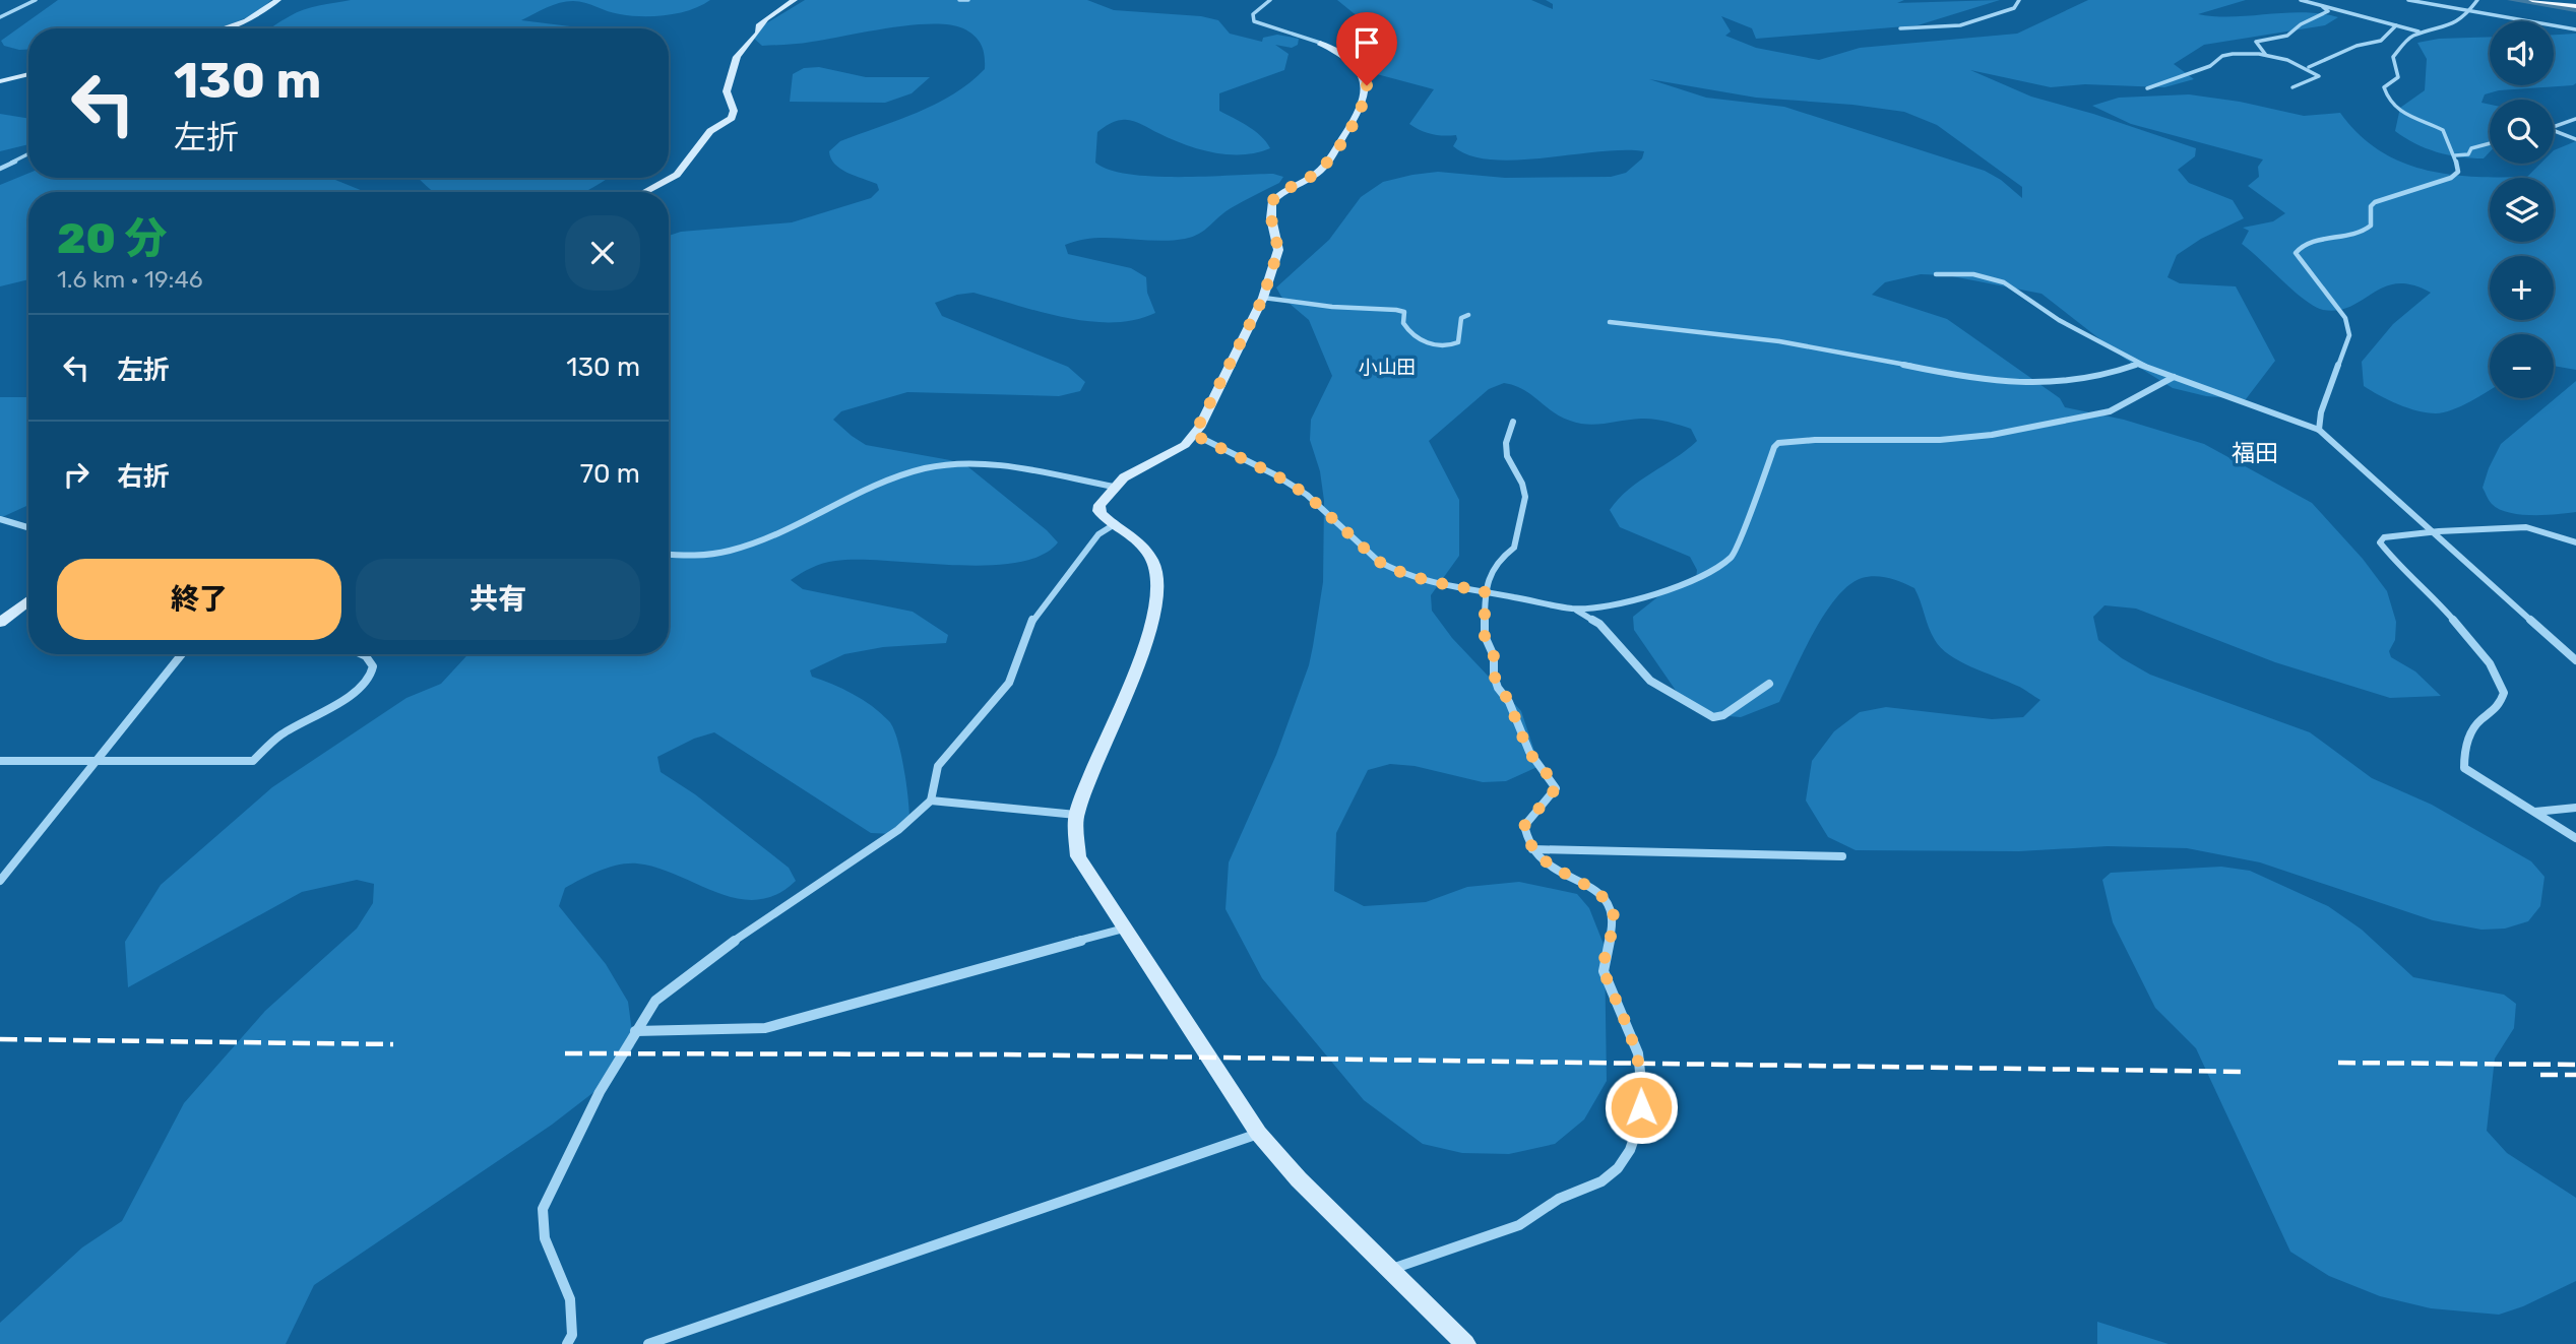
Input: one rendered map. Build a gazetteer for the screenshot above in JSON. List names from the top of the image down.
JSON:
{
  "districts": ["小山田", "福田"],
  "page": {
    "map_buttons": ["+", "−"],
    "turn": ["130 m", "左折"],
    "heading": ["20 分", "1.6 km · 19:46"],
    "list": [
      {
        "name": "左折",
        "value": "130 m"
      },
      {
        "name": "右折",
        "value": "70 m"
      }
    ],
    "buttons": ["終了", "共有"]
  }
}
